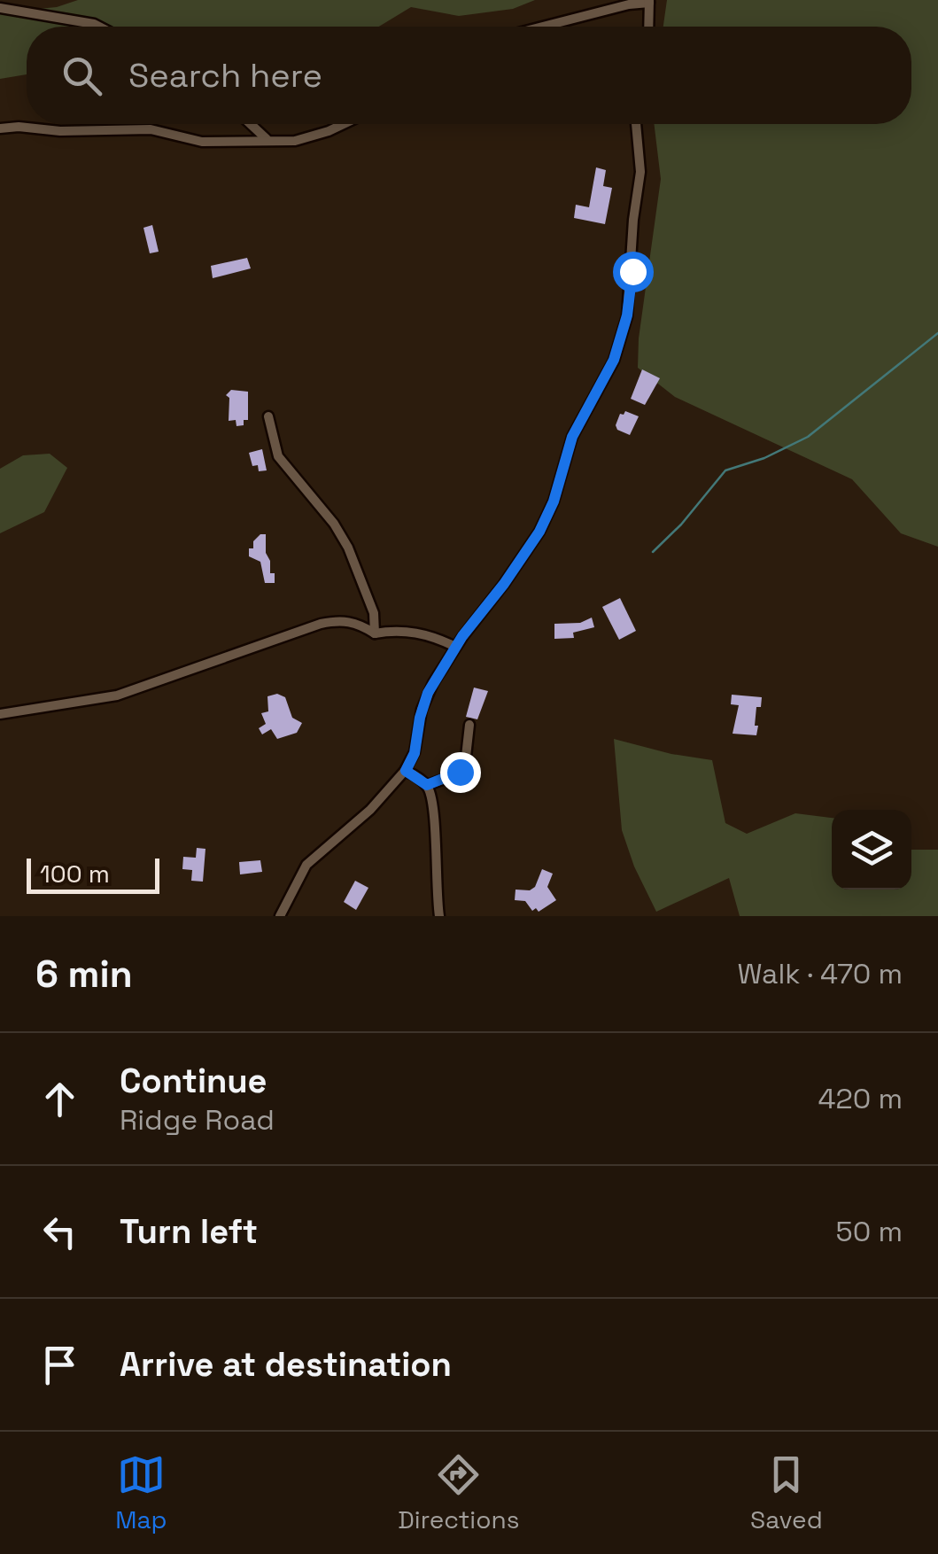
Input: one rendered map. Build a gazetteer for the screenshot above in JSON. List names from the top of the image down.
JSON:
{
  "scale_bar": "100 m",
  "page": {
    "search": "Search here",
    "scale": "100 m",
    "heading": ["6 min", "Walk · 470 m"],
    "list": [
      ["Continue", "Ridge Road", "420 m"],
      ["Turn left", "50 m"],
      "Arrive at destination"
    ],
    "nav": ["Map", "Directions", "Saved"]
  }
}
